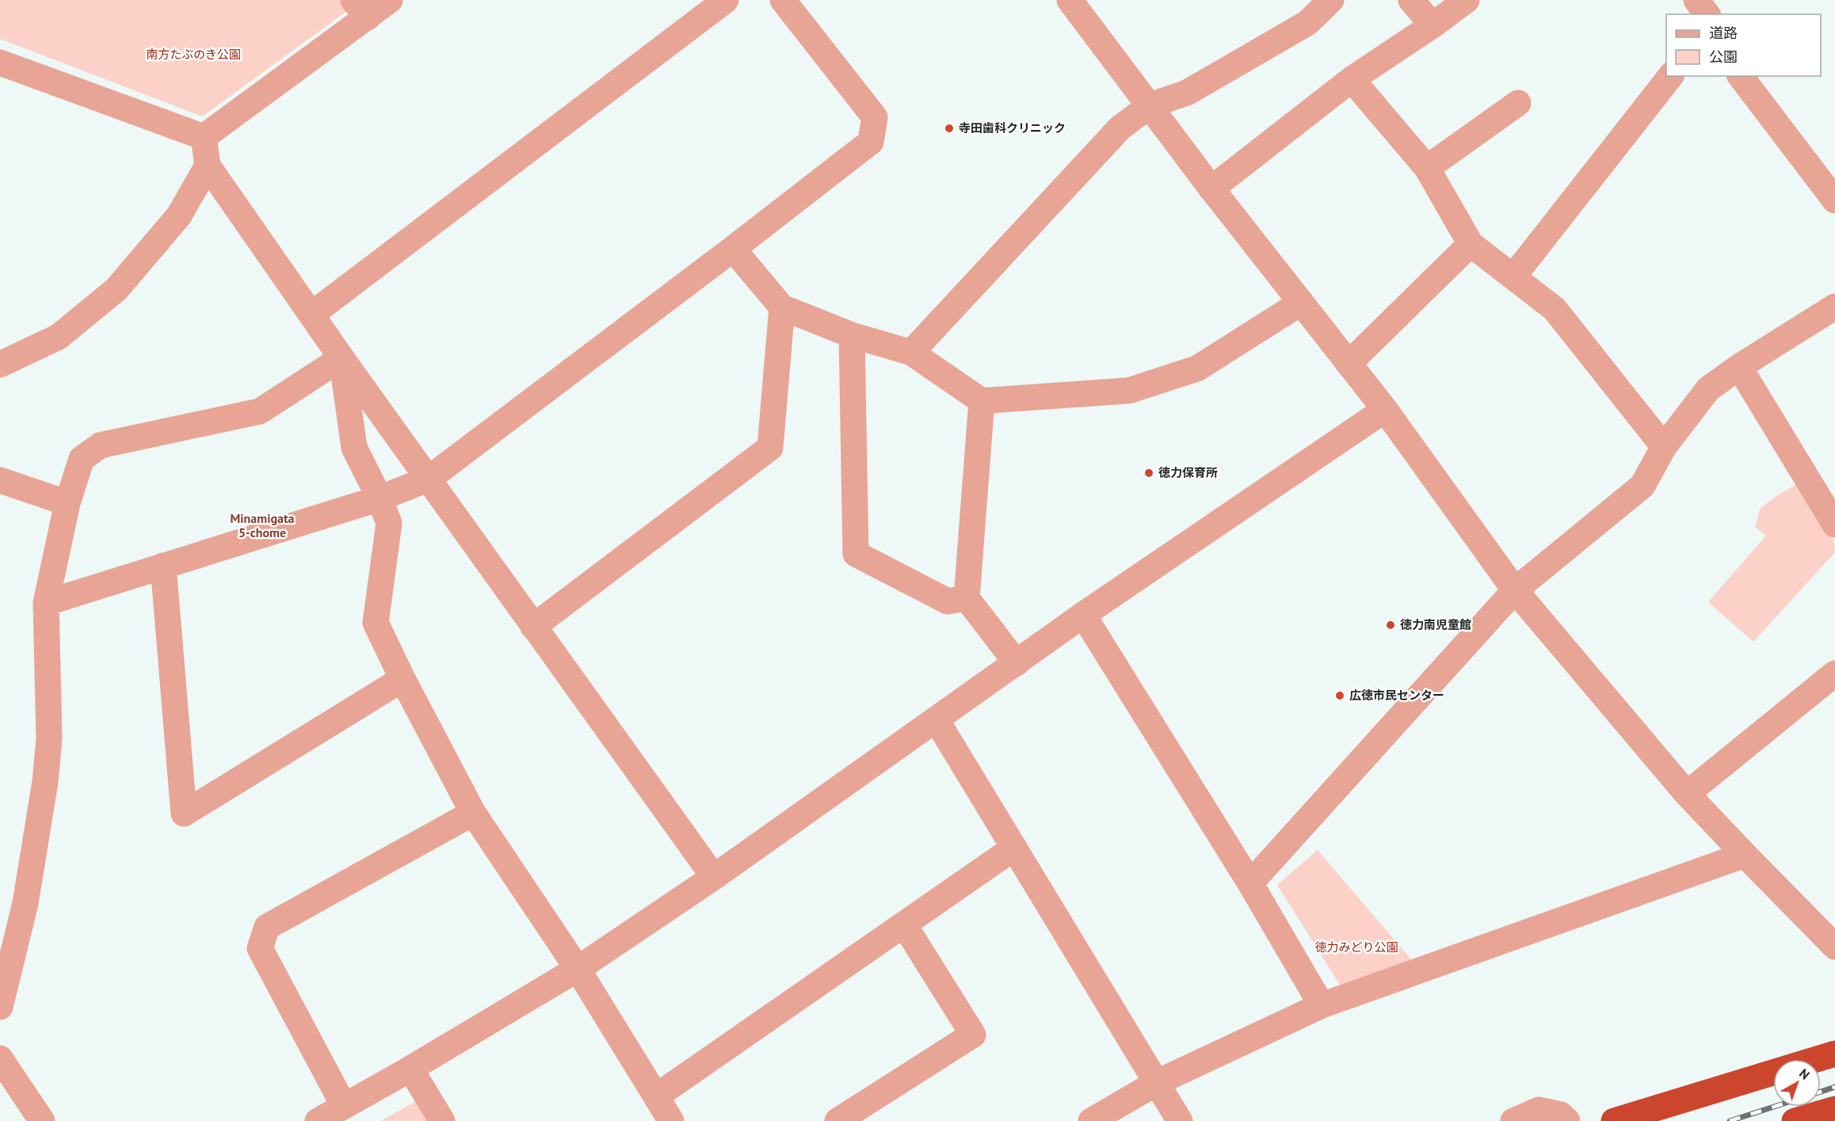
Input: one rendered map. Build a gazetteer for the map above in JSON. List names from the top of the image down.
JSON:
{
  "districts": ["Minamigata 5-chome"],
  "parks": ["南方たぶのき公園", "徳力みどり公園"],
  "places": [
    "寺田歯科クリニック",
    "徳力保育所",
    "徳力南児童館",
    "広徳市民センター"
  ],
  "legend": ["道路", "公園"],
  "north": "top right"
}
